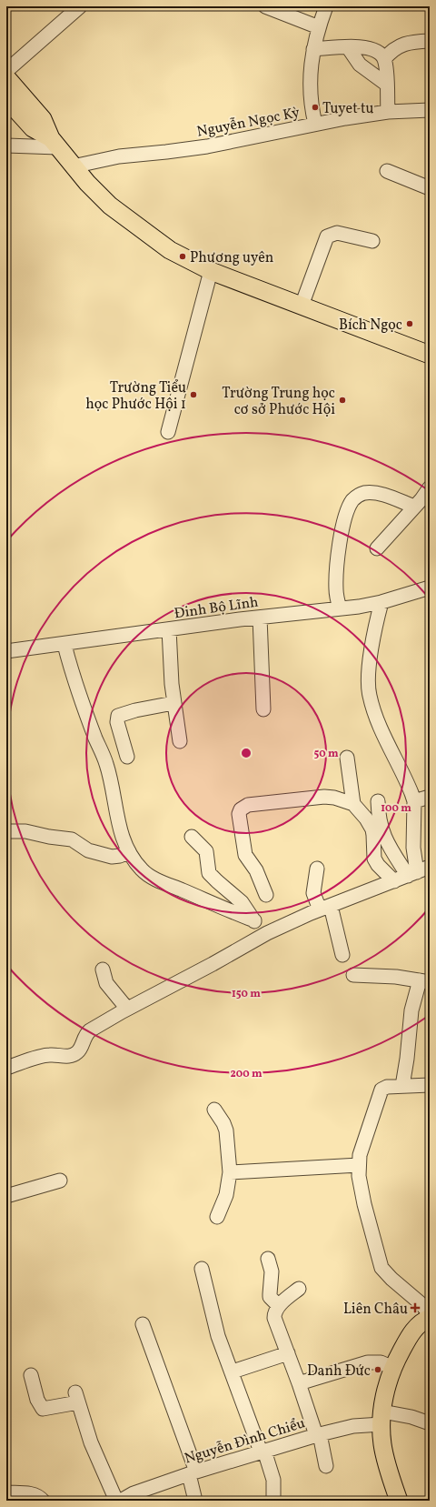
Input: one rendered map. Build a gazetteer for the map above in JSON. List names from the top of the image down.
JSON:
{
  "streets": {
    "street": ["Nguyễn Ngọc Kỳ", "Đinh Bộ Lĩnh", "Nguyễn Đình Chiểu"]
  },
  "places": {
    "other": [
      "Tuyet tu",
      "Phương uyên",
      "Bích Ngọc",
      "Trường Tiểu học Phước Hội 1",
      "Trường Trung học cơ sở Phước Hội",
      "Danh Đức"
    ],
    "health": ["Liên Châu"]
  },
  "rings": [
    "50 m",
    "100 m",
    "150 m",
    "200 m"
  ]
}
